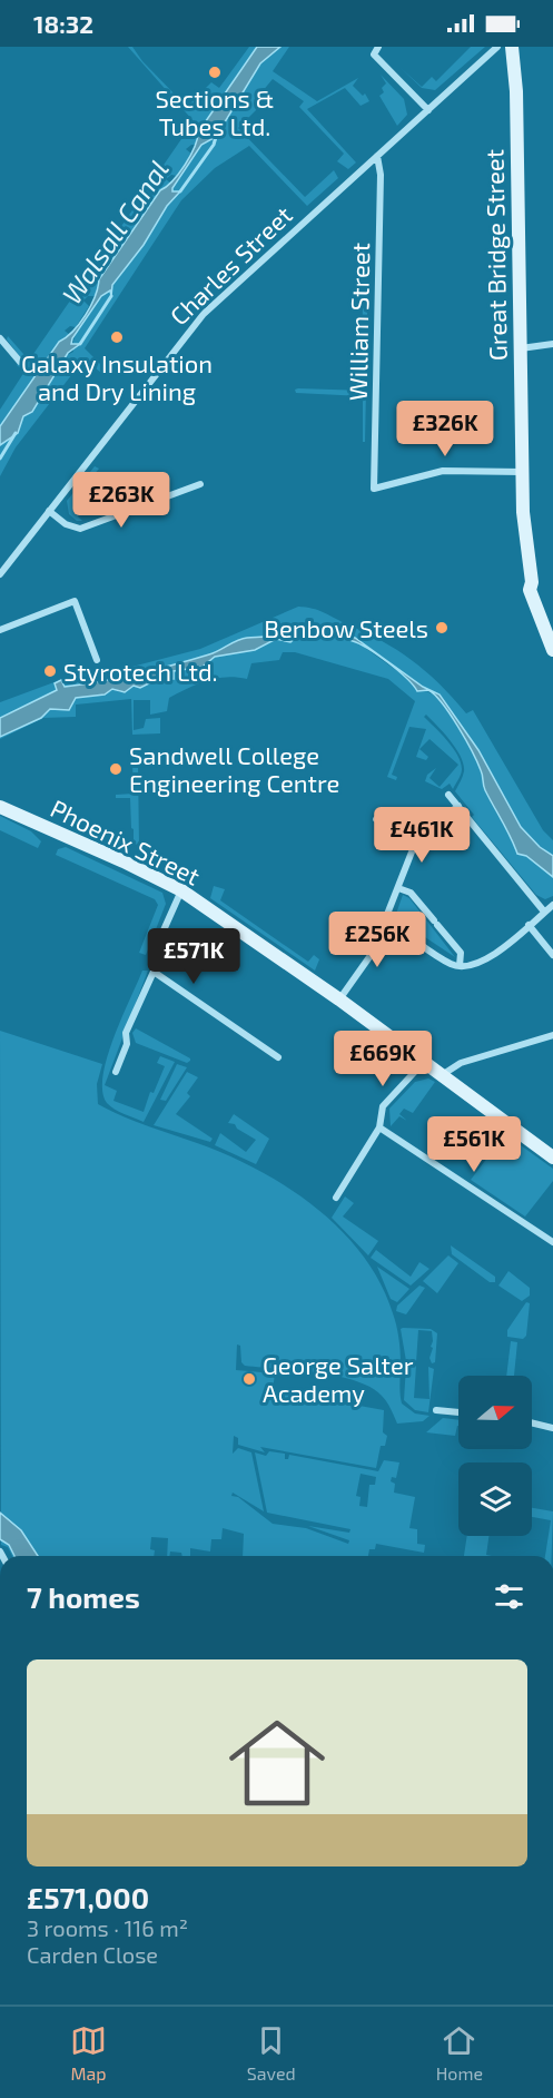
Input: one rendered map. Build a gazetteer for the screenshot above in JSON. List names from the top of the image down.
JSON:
{
  "streets": {
    "main road": ["Great Bridge Street", "Phoenix Street"],
    "street": ["Charles Street", "William Street"]
  },
  "crossings": [
    ["Great Bridge Street", "William Street"],
    ["Charles Street", "William Street"]
  ],
  "water": ["Walsall Canal"],
  "places": [
    "Sections & Tubes Ltd.",
    "Galaxy Insulation and Dry Lining",
    "Benbow Steels",
    "Styrotech Ltd.",
    "Sandwell College Engineering Centre",
    "George Salter Academy"
  ],
  "north": "right",
  "page": {
    "status": "18:32",
    "price": [
      "£326K",
      "£263K",
      "£461K",
      "£256K",
      "£571K",
      "£669K",
      "£561K"
    ],
    "heading": "7 homes",
    "list": [
      {
        "name": "£571,000",
        "note": "3 rooms · 116 m² · Carden Close"
      }
    ],
    "tabs": ["Map", "Saved", "Home"]
  }
}
